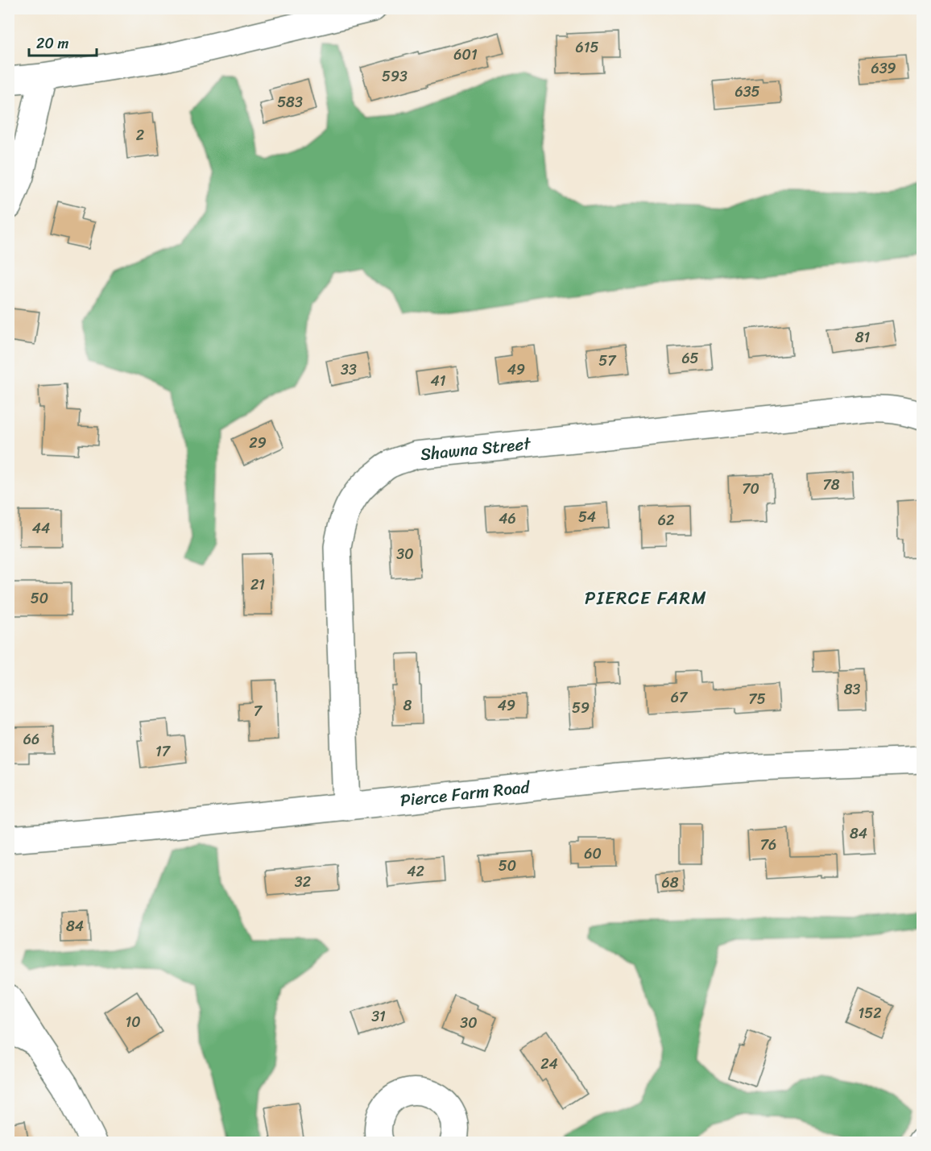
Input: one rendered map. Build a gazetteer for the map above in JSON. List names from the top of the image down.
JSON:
{
  "streets": {
    "street": ["Shawna Street", "Pierce Farm Road"]
  },
  "crossings": [
    ["Shawna Street", "Pierce Farm Road"]
  ],
  "districts": ["PIERCE FARM"],
  "house_numbers": [
    "615",
    "601",
    "639",
    "593",
    "635",
    "583",
    "2",
    "81",
    "65",
    "57",
    "33",
    "49",
    "41",
    "29",
    "78",
    "70",
    "54",
    "46",
    "62",
    "44",
    "30",
    "21",
    "50",
    "83",
    "67",
    "75",
    "8",
    "49",
    "59",
    "7",
    "66",
    "17",
    "84",
    "76",
    "60",
    "50",
    "42",
    "32",
    "68",
    "84",
    "152",
    "31",
    "10",
    "30",
    "24"
  ],
  "scale_bar": "20 m"
}
